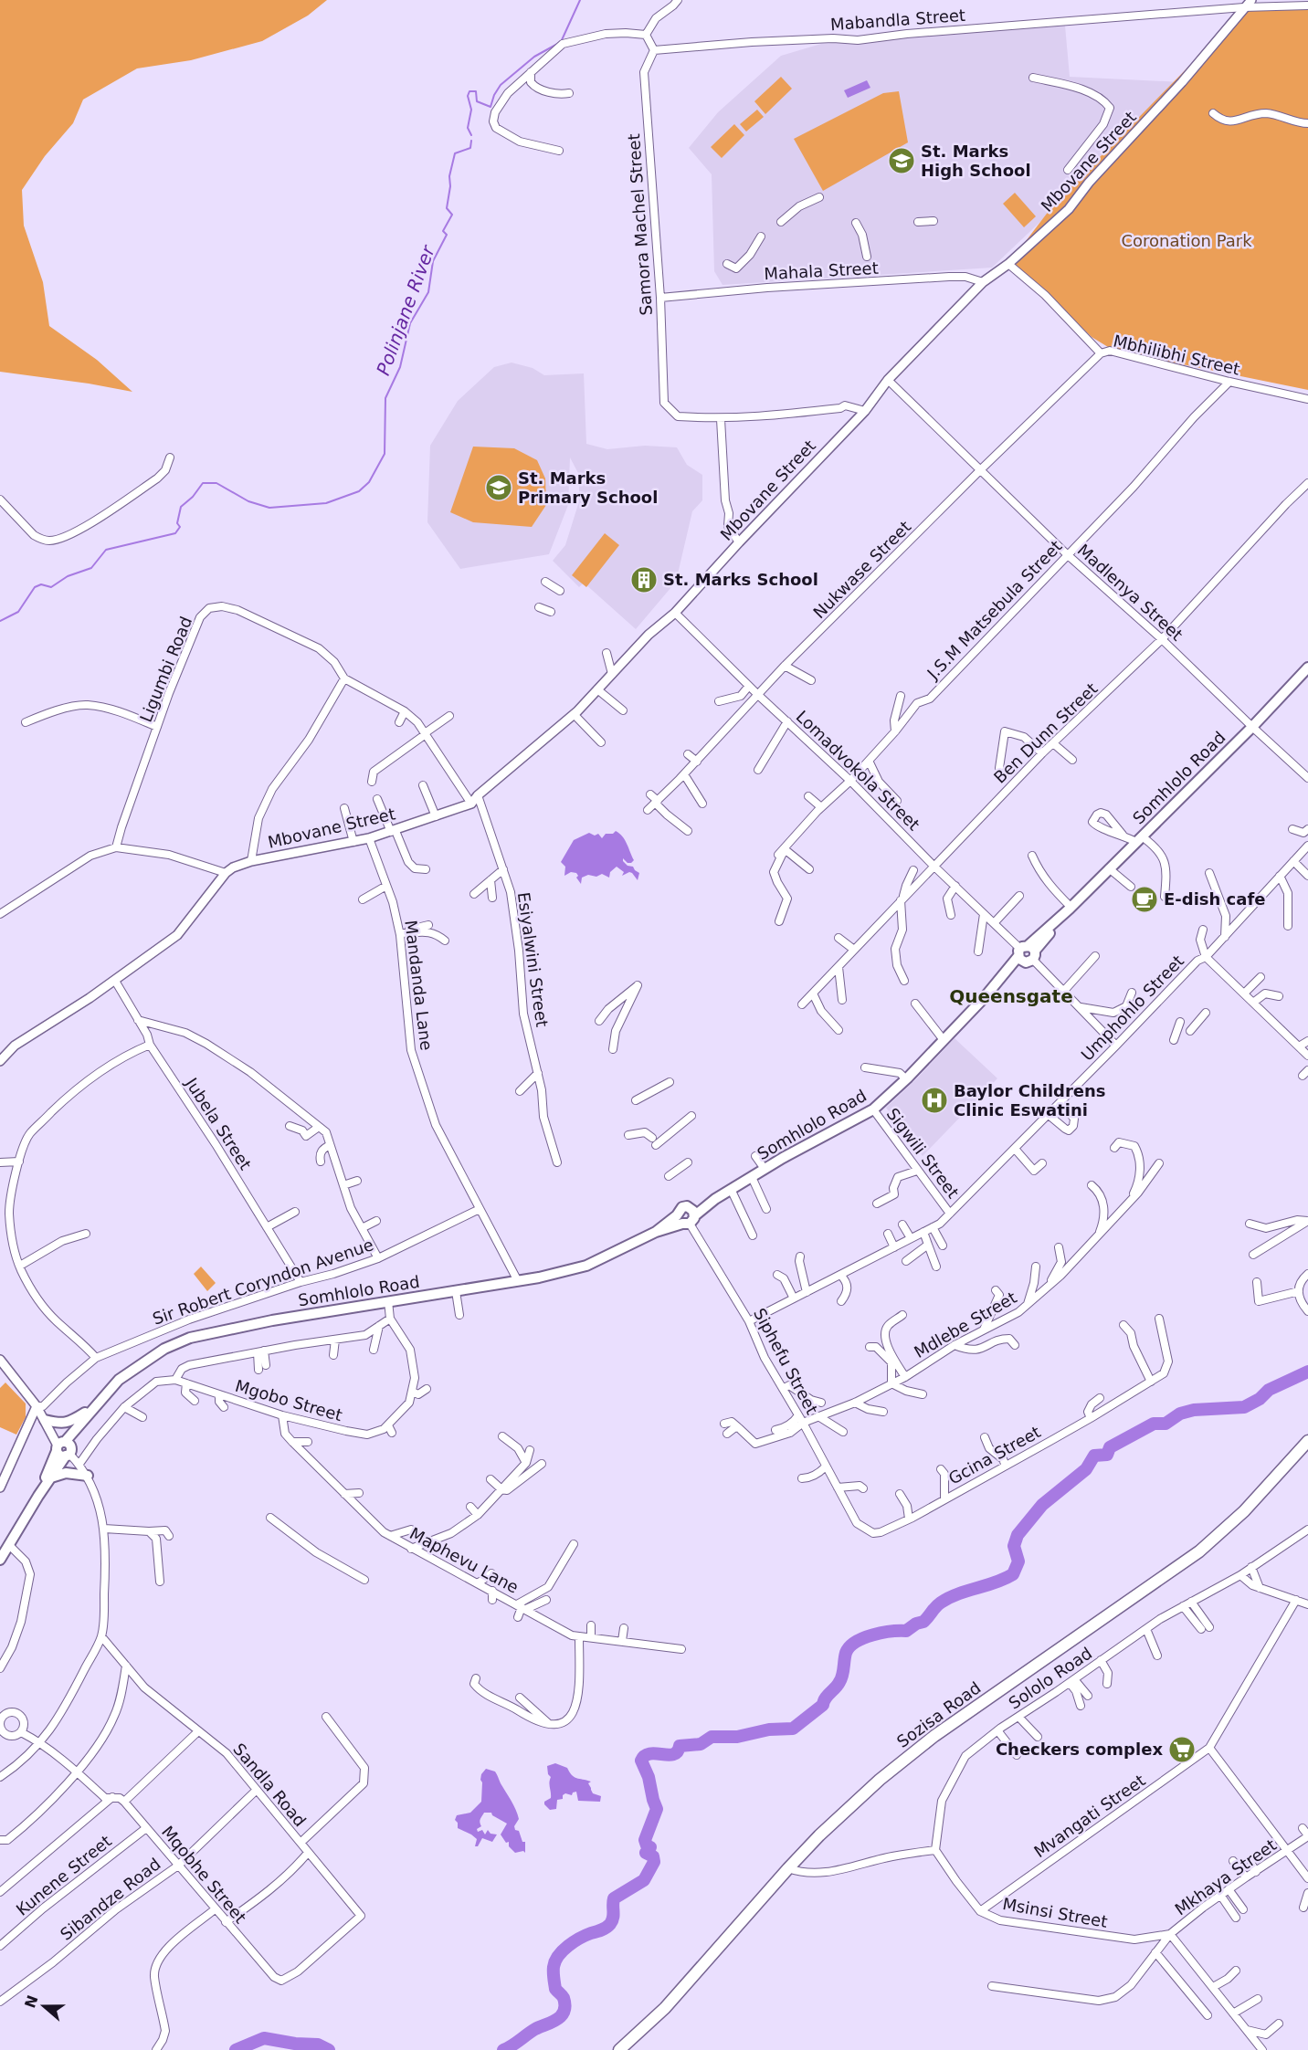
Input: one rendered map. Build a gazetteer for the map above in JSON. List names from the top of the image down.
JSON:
{
  "streets": {
    "main road": ["Somhlolo Road", "Sozisa Road"],
    "street": [
      "Mabandla Street",
      "Mbovane Street",
      "Samora Machel Street",
      "Mahala Street",
      "Mbhilibhi Street",
      "Nukwase Street",
      "Madlenya Street",
      "J.S.M Matsebula Street",
      "Ligumbi Road",
      "Ben Dunn Street",
      "Lomadvokola Street",
      "Esiyalwini Street",
      "Mandanda Lane",
      "Umphohlo Street",
      "Jubela Street",
      "Sigwili Street",
      "Sir Robert Coryndon Avenue",
      "Mdlebe Street",
      "Siphefu Street",
      "Mgobo Street",
      "Gcina Street",
      "Maphevu Lane",
      "Sololo Road",
      "Sandla Road",
      "Mvangati Street",
      "Mqobhe Street",
      "Kunene Street",
      "Mkhaya Street",
      "Sibandze Road",
      "Msinsi Street"
    ]
  },
  "crossings": [
    ["Mabandla Street", "Mbovane Street"],
    ["Mabandla Street", "Samora Machel Street"],
    ["Mbovane Street", "Samora Machel Street"],
    ["Mbovane Street", "Mahala Street"],
    ["Mbovane Street", "Mbhilibhi Street"],
    ["Mbovane Street", "Madlenya Street"],
    ["Mbovane Street", "Ligumbi Road"],
    ["Mbovane Street", "Lomadvokola Street"],
    ["Mbovane Street", "Esiyalwini Street"],
    ["Mbovane Street", "Mandanda Lane"],
    ["Samora Machel Street", "Mahala Street"],
    ["Mbhilibhi Street", "Nukwase Street"],
    ["Mbhilibhi Street", "J.S.M Matsebula Street"],
    ["Nukwase Street", "Madlenya Street"],
    ["Nukwase Street", "Lomadvokola Street"],
    ["Madlenya Street", "J.S.M Matsebula Street"],
    ["Madlenya Street", "Ben Dunn Street"],
    ["Madlenya Street", "Somhlolo Road"],
    ["J.S.M Matsebula Street", "Lomadvokola Street"],
    ["Ben Dunn Street", "Lomadvokola Street"],
    ["Lomadvokola Street", "Somhlolo Road"],
    ["Lomadvokola Street", "Umphohlo Street"],
    ["Somhlolo Road", "Mandanda Lane"],
    ["Somhlolo Road", "Sigwili Street"],
    ["Somhlolo Road", "Siphefu Street"],
    ["Mandanda Lane", "Sir Robert Coryndon Avenue"],
    ["Umphohlo Street", "Sigwili Street"],
    ["Umphohlo Street", "Siphefu Street"],
    ["Jubela Street", "Sir Robert Coryndon Avenue"],
    ["Mdlebe Street", "Siphefu Street"],
    ["Siphefu Street", "Gcina Street"],
    ["Mgobo Street", "Maphevu Lane"],
    ["Sololo Road", "Msinsi Street"],
    ["Sandla Road", "Mqobhe Street"],
    ["Sandla Road", "Sibandze Road"],
    ["Mvangati Street", "Msinsi Street"],
    ["Mqobhe Street", "Kunene Street"],
    ["Mqobhe Street", "Sibandze Road"],
    ["Mkhaya Street", "Msinsi Street"]
  ],
  "districts": ["Queensgate"],
  "water": ["Polinjane River"],
  "parks": ["Coronation Park"],
  "places": {
    "school or university": ["St. Marks High School", "St. Marks Primary School"],
    "building": ["St. Marks School"],
    "cafe": ["E-dish cafe"],
    "hospital": ["Baylor Childrens Clinic Eswatini"],
    "supermarket": ["Checkers complex"]
  },
  "north": "left"
}
